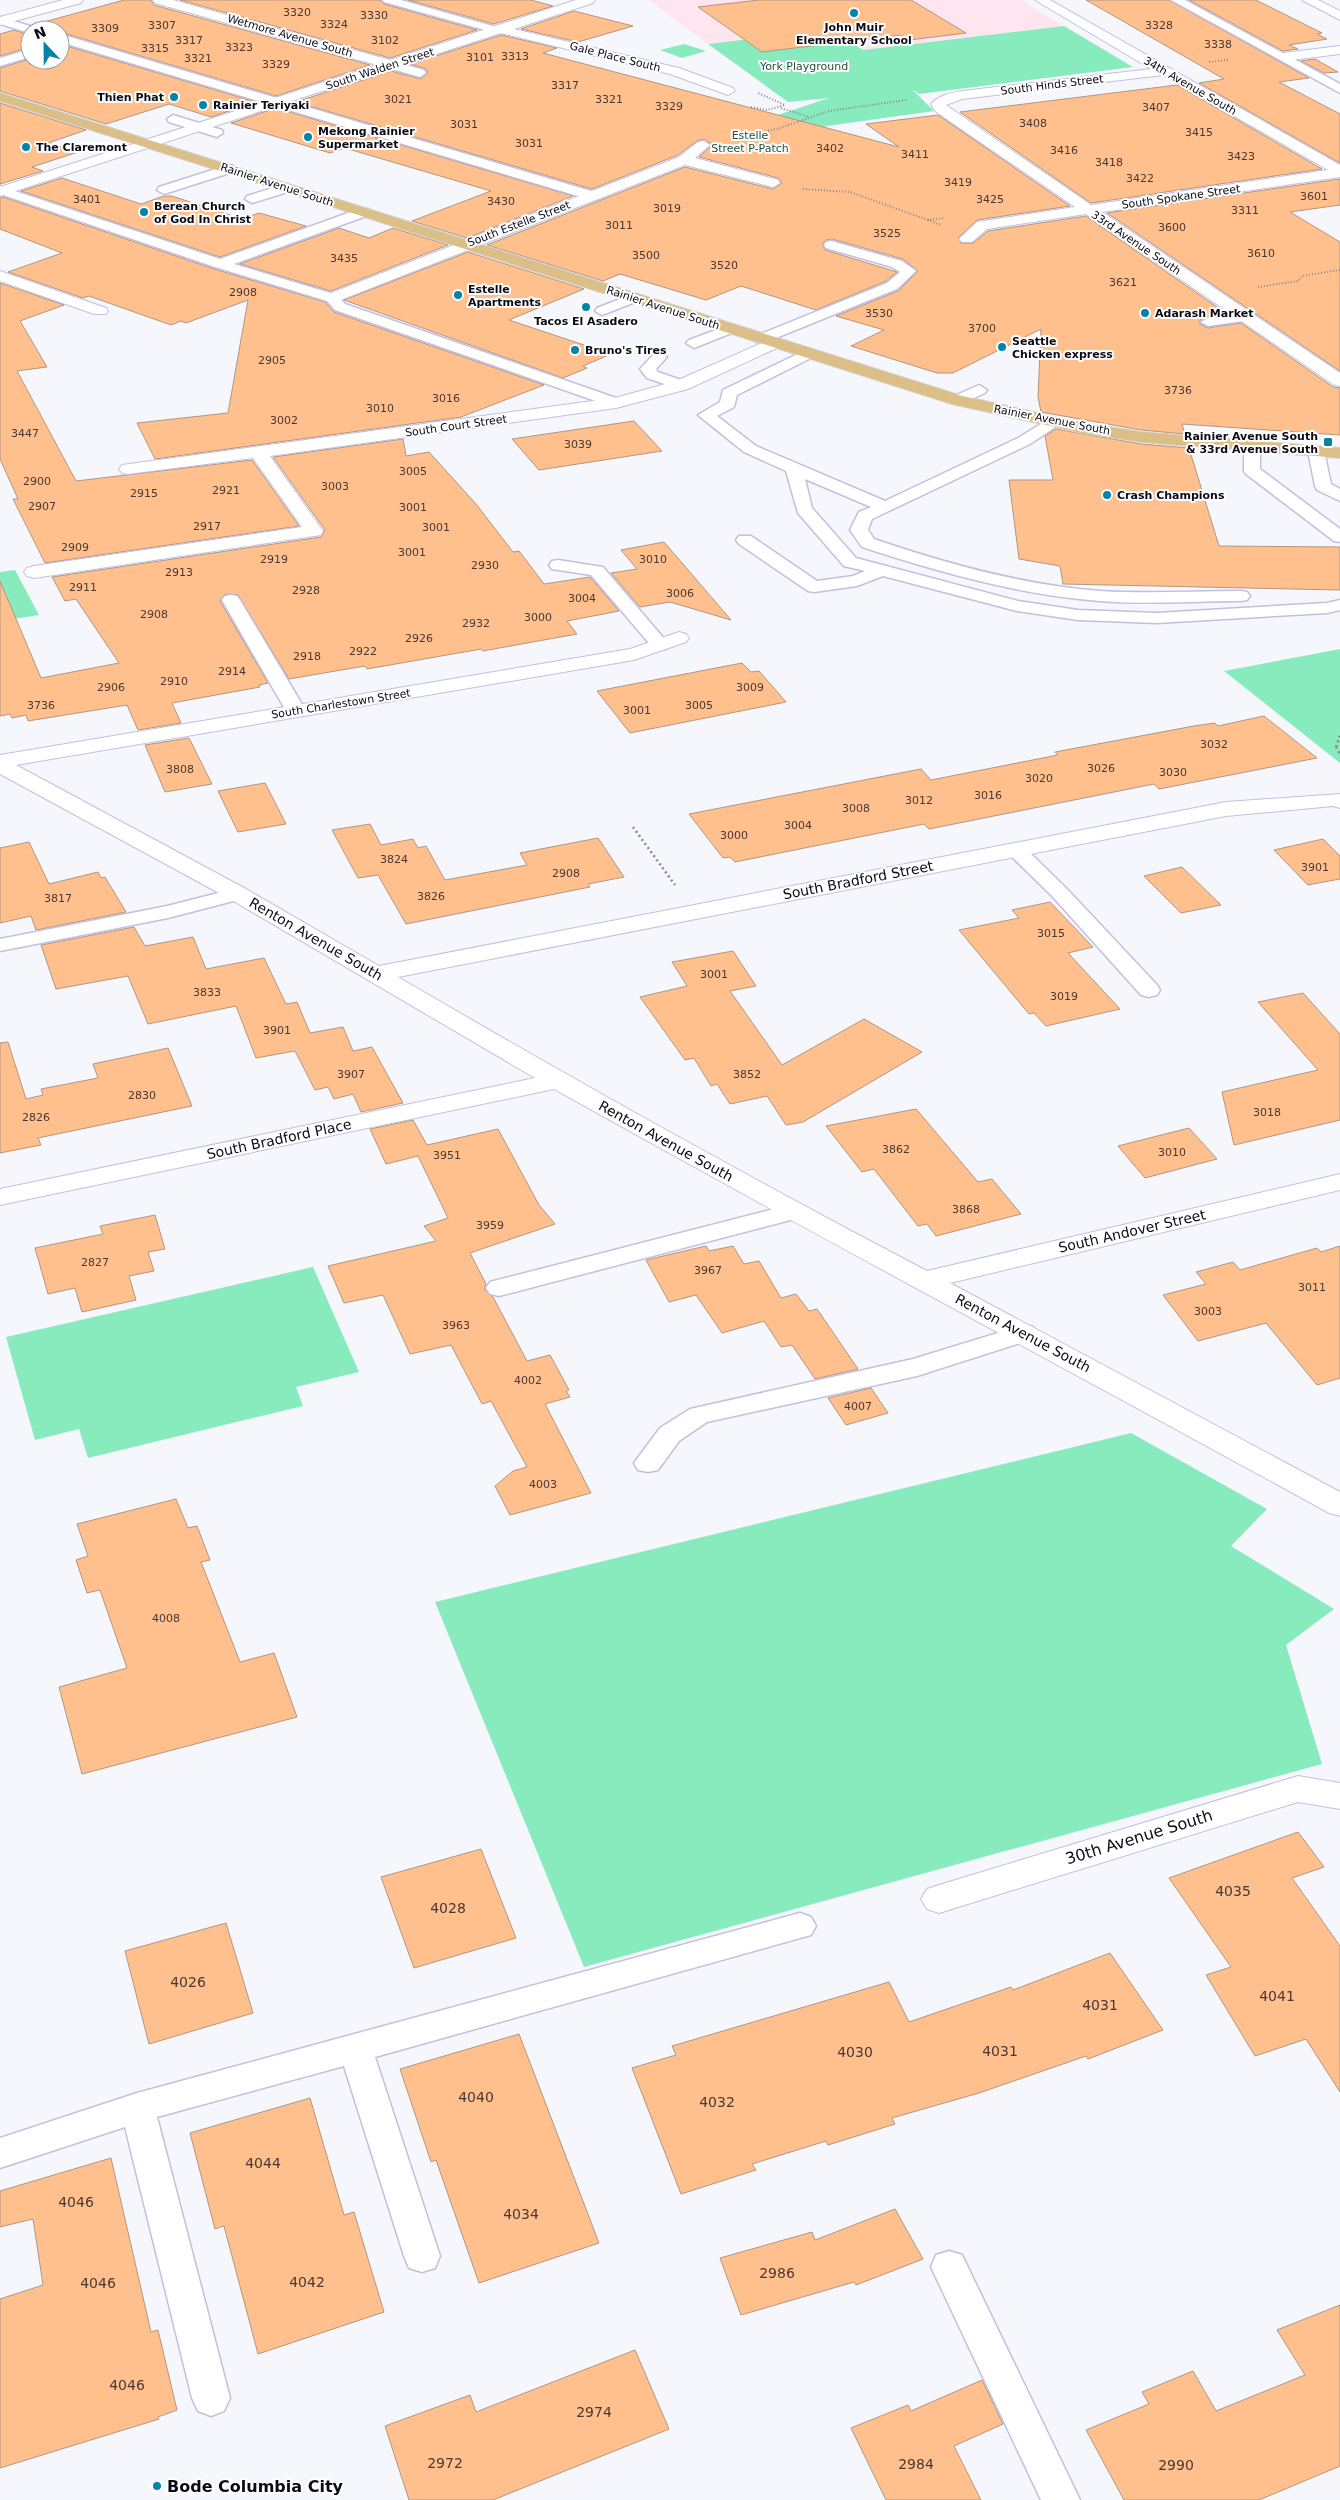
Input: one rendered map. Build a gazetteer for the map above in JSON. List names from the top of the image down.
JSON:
{
  "streets": {
    "main road": ["Rainier Avenue South"],
    "street": [
      "Wetmore Avenue South",
      "Gale Place South",
      "South Walden Street",
      "South Hinds Street",
      "34th Avenue South",
      "South Spokane Street",
      "South Estelle Street",
      "33rd Avenue South",
      "South Court Street",
      "South Charlestown Street",
      "South Bradford Street",
      "Renton Avenue South",
      "South Bradford Place",
      "South Andover Street",
      "30th Avenue South"
    ]
  },
  "crossings": [
    ["Wetmore Avenue South", "South Walden Street"],
    ["Gale Place South", "South Walden Street"],
    ["South Walden Street", "Rainier Avenue South"],
    ["South Hinds Street", "34th Avenue South"],
    ["South Hinds Street", "33rd Avenue South"],
    ["34th Avenue South", "South Spokane Street"],
    ["Rainier Avenue South", "South Estelle Street"],
    ["Rainier Avenue South", "South Court Street"],
    ["South Spokane Street", "33rd Avenue South"],
    ["South Bradford Street", "Renton Avenue South"],
    ["Renton Avenue South", "South Bradford Place"],
    ["Renton Avenue South", "South Andover Street"]
  ],
  "parks": ["York Playground", "Estelle Street P-Patch"],
  "places": {
    "other": [
      "John Muir Elementary School",
      "Thien Phat",
      "Rainier Teriyaki",
      "Mekong Rainier Supermarket",
      "The Claremont",
      "Berean Church of God In Christ",
      "Estelle Apartments",
      "Tacos El Asadero",
      "Adarash Market",
      "Seattle Chicken express",
      "Bruno's Tires",
      "Crash Champions",
      "Bode Columbia City"
    ],
    "transit": ["Rainier Avenue South & 33rd Avenue South"]
  },
  "house_numbers": [
    "3320",
    "3330",
    "3324",
    "3307",
    "3328",
    "3309",
    "3317",
    "3102",
    "3338",
    "3323",
    "3315",
    "3313",
    "3101",
    "3321",
    "3329",
    "3317",
    "3021",
    "3321",
    "3329",
    "3407",
    "3408",
    "3031",
    "3415",
    "3031",
    "3402",
    "3416",
    "3411",
    "3423",
    "3418",
    "3422",
    "3419",
    "3601",
    "3401",
    "3425",
    "3430",
    "3019",
    "3311",
    "3011",
    "3600",
    "3525",
    "3610",
    "3500",
    "3435",
    "3520",
    "3621",
    "2908",
    "3530",
    "3700",
    "2905",
    "3736",
    "3016",
    "3010",
    "3002",
    "3447",
    "3039",
    "3005",
    "2900",
    "3003",
    "2921",
    "2915",
    "2907",
    "3001",
    "2917",
    "3001",
    "2909",
    "3001",
    "2919",
    "3010",
    "2930",
    "2913",
    "2911",
    "2928",
    "3006",
    "3004",
    "2908",
    "3000",
    "2932",
    "2926",
    "2922",
    "2918",
    "2914",
    "2910",
    "2906",
    "3009",
    "3736",
    "3005",
    "3001",
    "3032",
    "3026",
    "3808",
    "3030",
    "3020",
    "3016",
    "3012",
    "3008",
    "3004",
    "3000",
    "3824",
    "3901",
    "2908",
    "3826",
    "3817",
    "3015",
    "3001",
    "3833",
    "3019",
    "3901",
    "3907",
    "3852",
    "2830",
    "3018",
    "2826",
    "3862",
    "3010",
    "3951",
    "3868",
    "3959",
    "2827",
    "3967",
    "3011",
    "3003",
    "3963",
    "4002",
    "4007",
    "4003",
    "4008",
    "4035",
    "4028",
    "4026",
    "4041",
    "4031",
    "4031",
    "4030",
    "4040",
    "4032",
    "4044",
    "4046",
    "4034",
    "2986",
    "4042",
    "4046",
    "4046",
    "2974",
    "2972",
    "2984",
    "2990"
  ],
  "north": "top"
}
